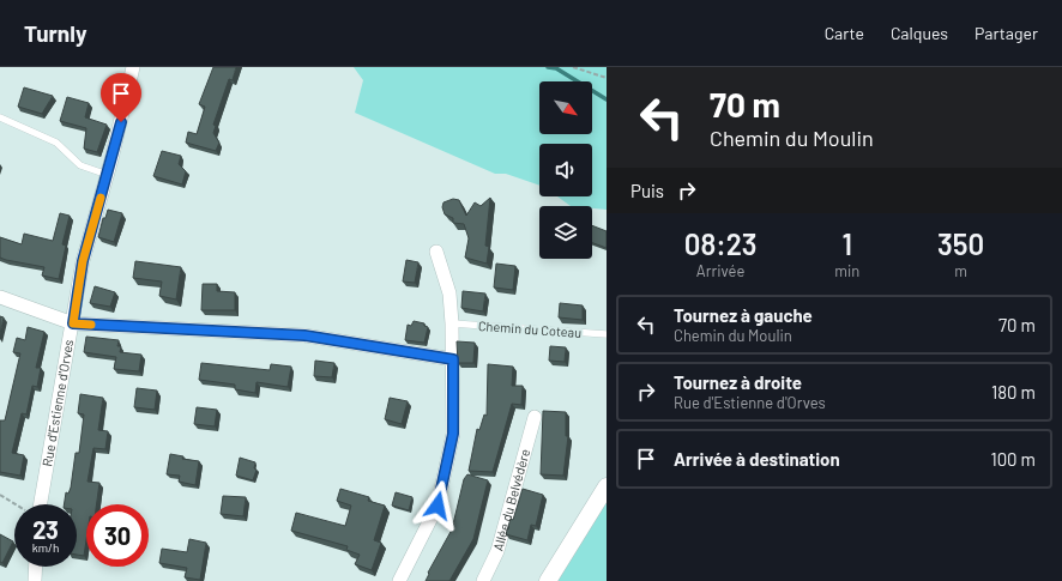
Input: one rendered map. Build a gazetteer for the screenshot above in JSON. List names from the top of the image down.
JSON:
{
  "streets": {
    "street": ["Rue d'Estienne d'Orves", "Allée du Belvédère"],
    "lane": ["Chemin du Coteau"]
  },
  "north": "bottom right",
  "page": {
    "header": "Turnly",
    "nav": ["Carte", "Calques", "Partager"],
    "turn": ["70 m", "Chemin du Moulin"],
    "then": "Puis",
    "eta": [
      "08:23",
      "Arrivée",
      "1",
      "min",
      "350",
      "m"
    ],
    "list": [
      {
        "name": "Tournez à gauche",
        "note": "Chemin du Moulin",
        "value": "70 m"
      },
      {
        "name": "Tournez à droite",
        "note": "Rue d'Estienne d'Orves",
        "value": "180 m"
      },
      {
        "name": "Arrivée à destination",
        "value": "100 m"
      }
    ],
    "speed": "23 km/h",
    "limit": "30"
  }
}
